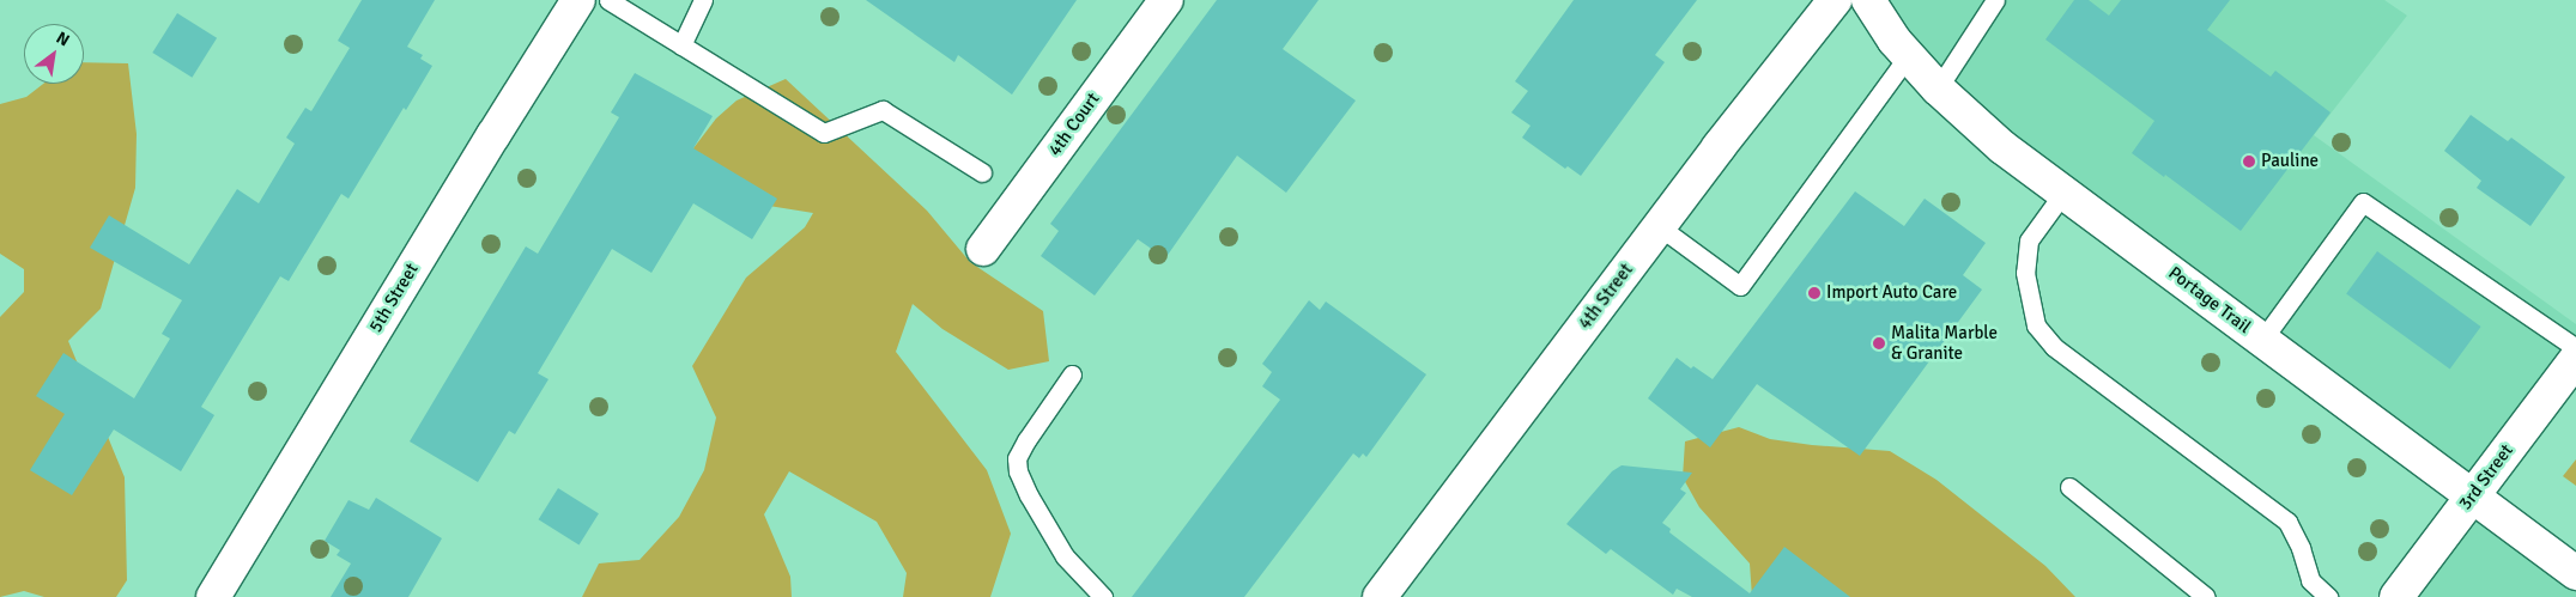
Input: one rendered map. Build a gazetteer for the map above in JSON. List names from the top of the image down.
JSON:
{
  "streets": {
    "street": [
      "4th Court",
      "4th Street",
      "5th Street",
      "Portage Trail",
      "3rd Street"
    ]
  },
  "crossings": [
    ["Portage Trail", "3rd Street"]
  ],
  "places": ["Pauline", "Import Auto Care", "Malita Marble & Granite"],
  "north": "top right"
}
